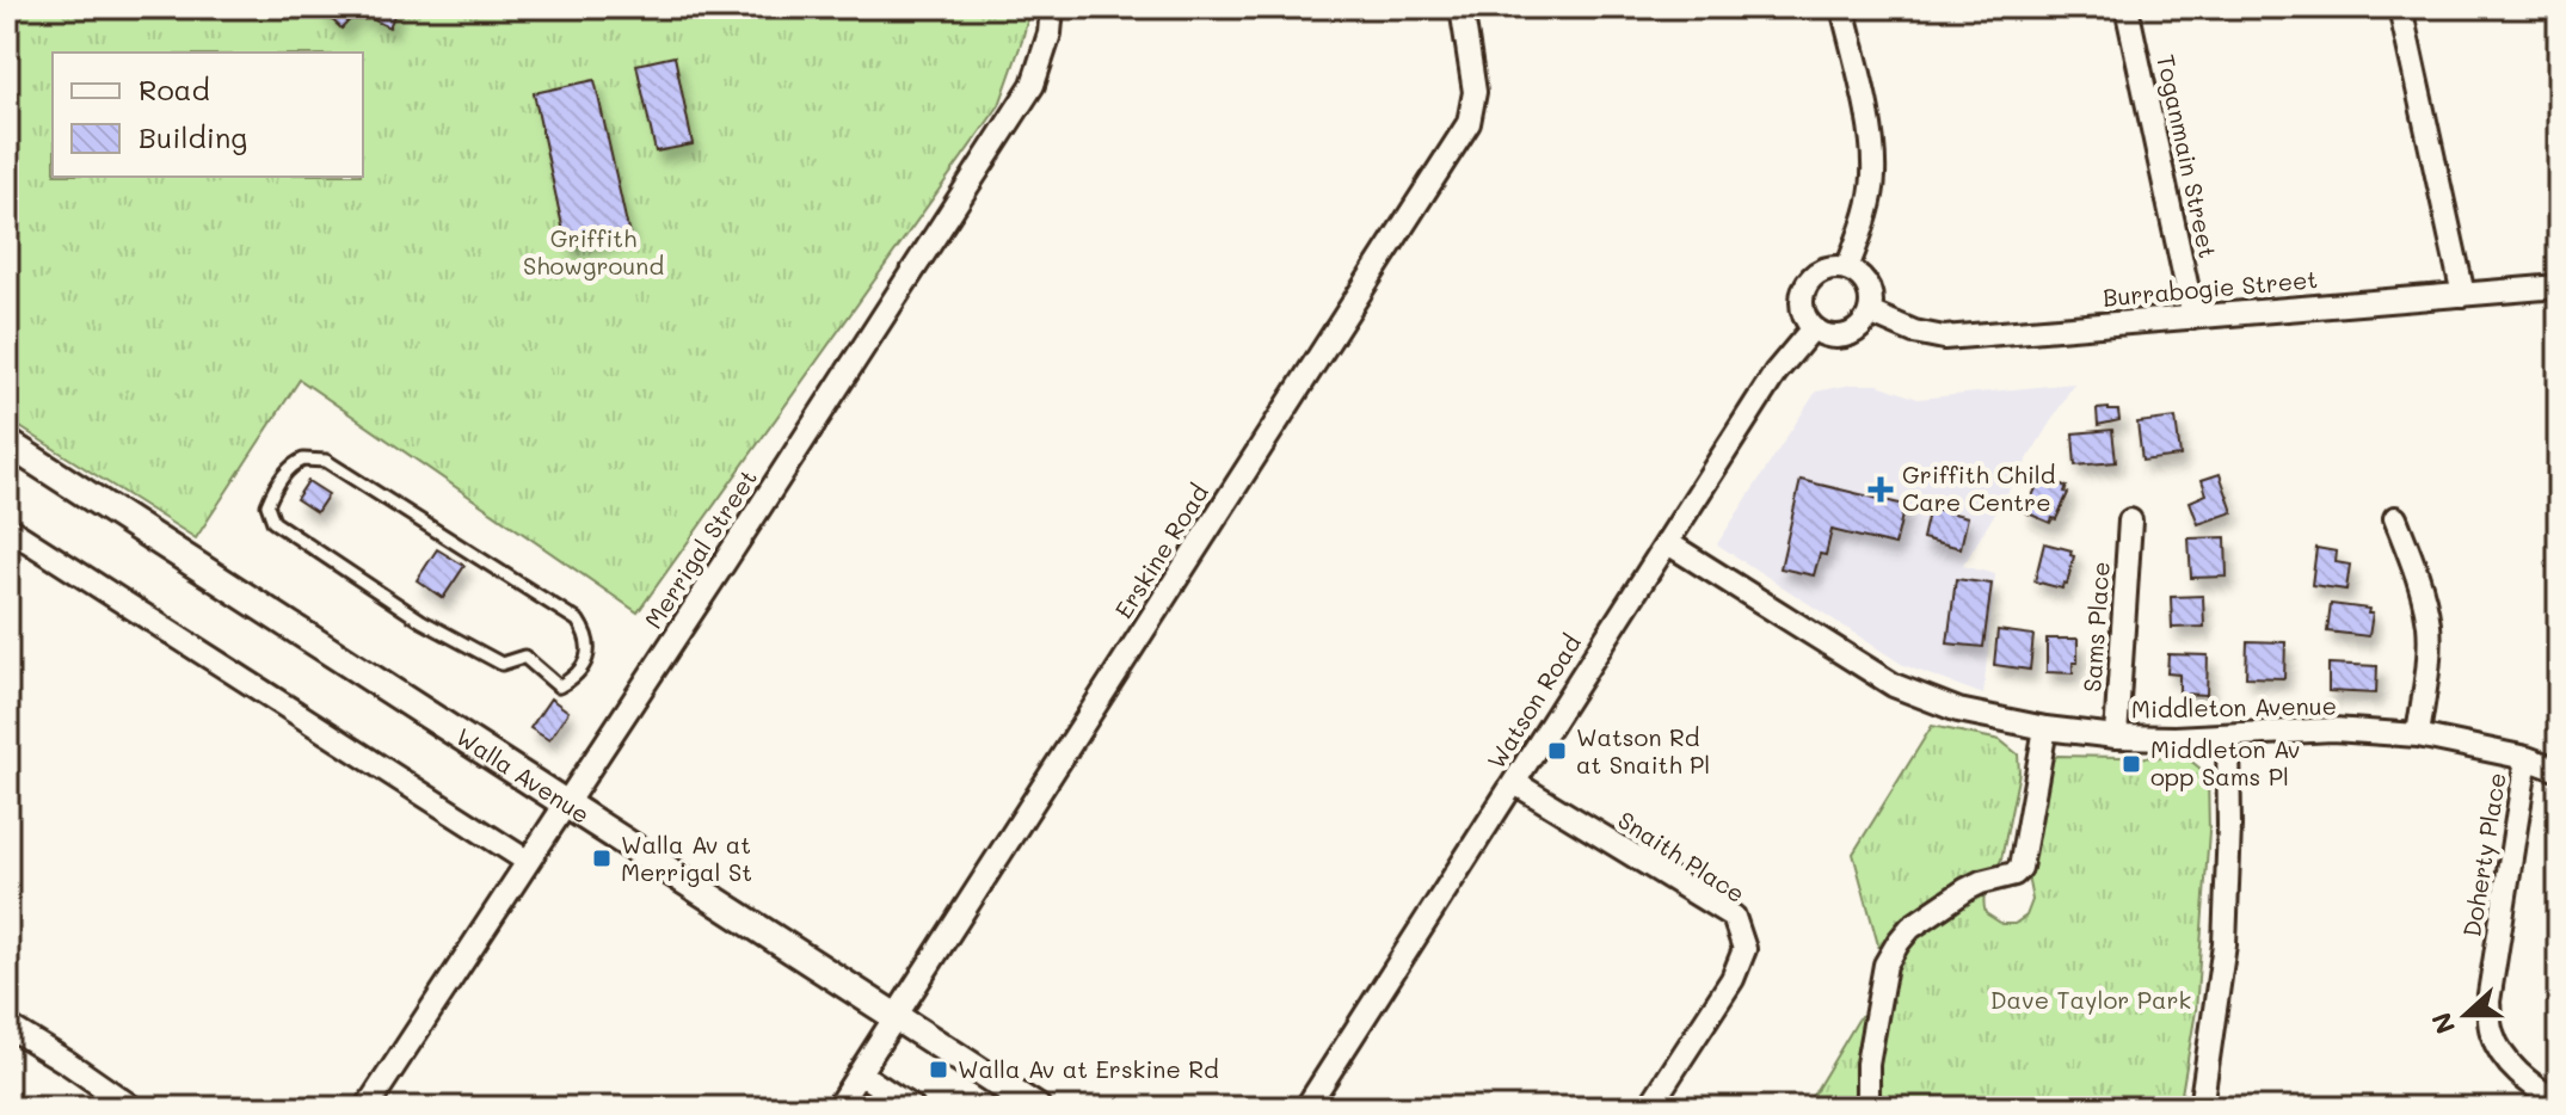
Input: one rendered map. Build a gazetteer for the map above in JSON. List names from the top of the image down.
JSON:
{
  "streets": {
    "street": [
      "Toganmain Street",
      "Burrabogie Street",
      "Merrigal Street",
      "Erskine Road",
      "Sams Place",
      "Watson Road",
      "Middleton Avenue",
      "Walla Avenue",
      "Doherty Place",
      "Snaith Place"
    ]
  },
  "crossings": [
    ["Toganmain Street", "Burrabogie Street"],
    ["Burrabogie Street", "Watson Road"],
    ["Merrigal Street", "Walla Avenue"],
    ["Erskine Road", "Walla Avenue"],
    ["Sams Place", "Middleton Avenue"],
    ["Watson Road", "Middleton Avenue"],
    ["Watson Road", "Snaith Place"],
    ["Middleton Avenue", "Doherty Place"]
  ],
  "parks": ["Griffith Showground", "Dave Taylor Park"],
  "places": {
    "health": ["Griffith Child Care Centre"],
    "transit": [
      "Watson Rd at Snaith Pl",
      "Middleton Av opp Sams Pl",
      "Walla Av at Merrigal St",
      "Walla Av at Erskine Rd"
    ]
  },
  "legend": ["Road", "Building"],
  "north": "left"
}
